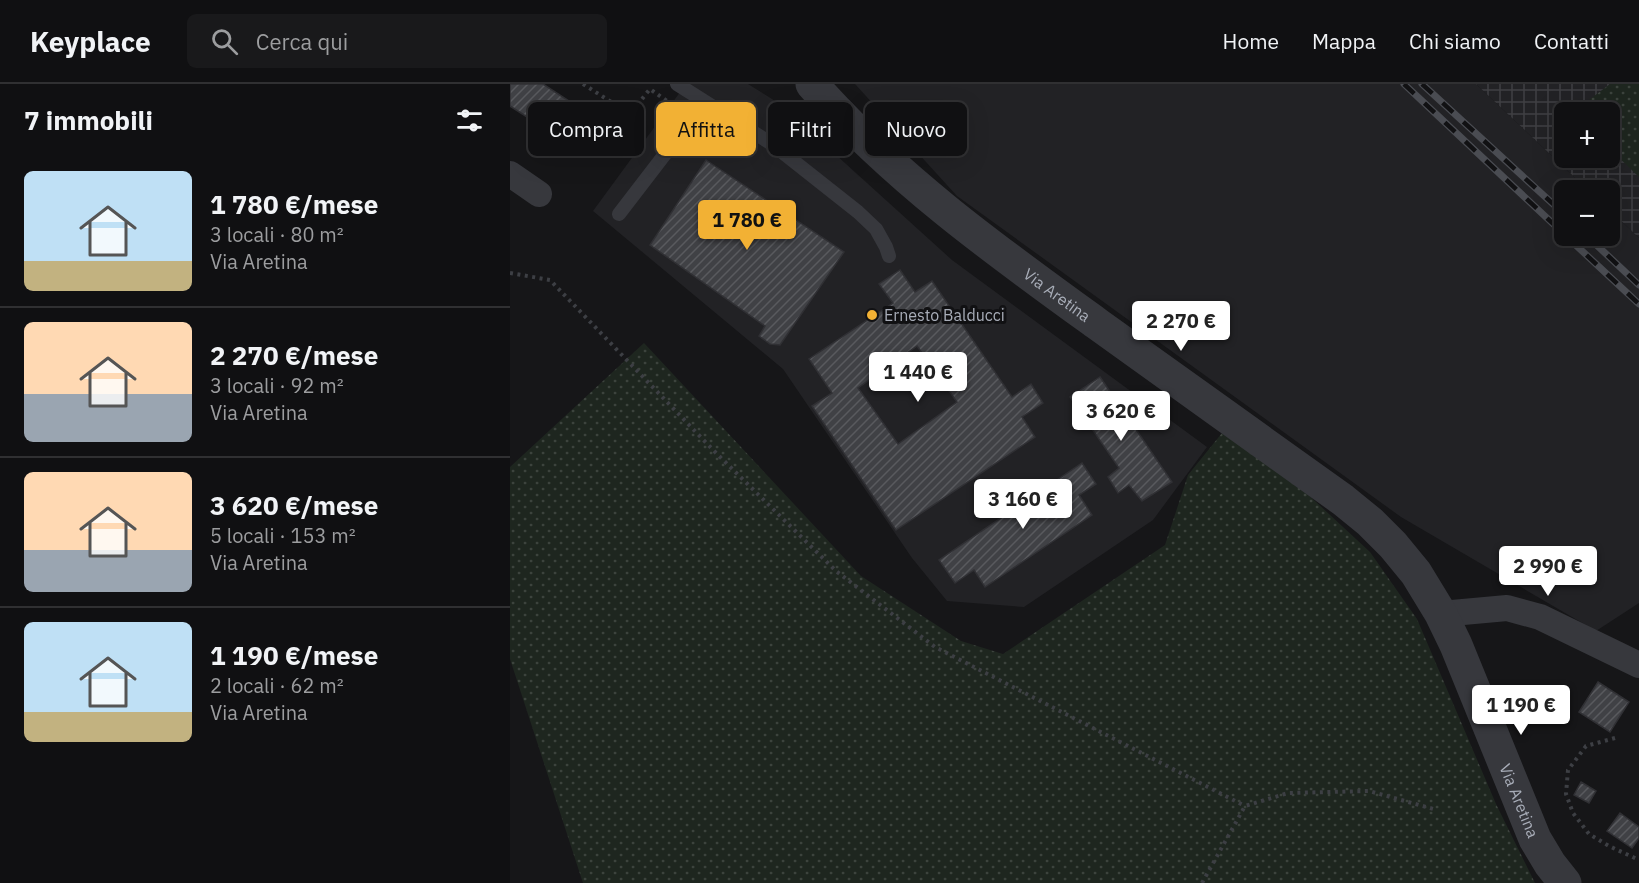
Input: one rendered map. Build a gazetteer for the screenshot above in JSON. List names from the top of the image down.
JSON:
{
  "streets": {
    "street": ["Via Aretina"]
  },
  "places": ["Ernesto Balducci"],
  "page": {
    "header": "Keyplace",
    "search": "Cerca qui",
    "nav": [
      "Home",
      "Mappa",
      "Chi siamo",
      "Contatti"
    ],
    "heading": "7 immobili",
    "map_buttons": ["+", "−"],
    "chip": [
      "Compra",
      "Affitta",
      "Filtri",
      "Nuovo"
    ],
    "list": [
      {
        "name": "1 780 €/mese",
        "note": "3 locali · 80 m² · Via Aretina"
      },
      {
        "name": "2 270 €/mese",
        "note": "3 locali · 92 m² · Via Aretina"
      },
      {
        "name": "3 620 €/mese",
        "note": "5 locali · 153 m² · Via Aretina"
      },
      {
        "name": "1 190 €/mese",
        "note": "2 locali · 62 m² · Via Aretina"
      }
    ],
    "price": [
      "1 780 €",
      "2 270 €",
      "1 440 €",
      "3 620 €",
      "3 160 €",
      "2 990 €",
      "1 190 €"
    ]
  }
}
